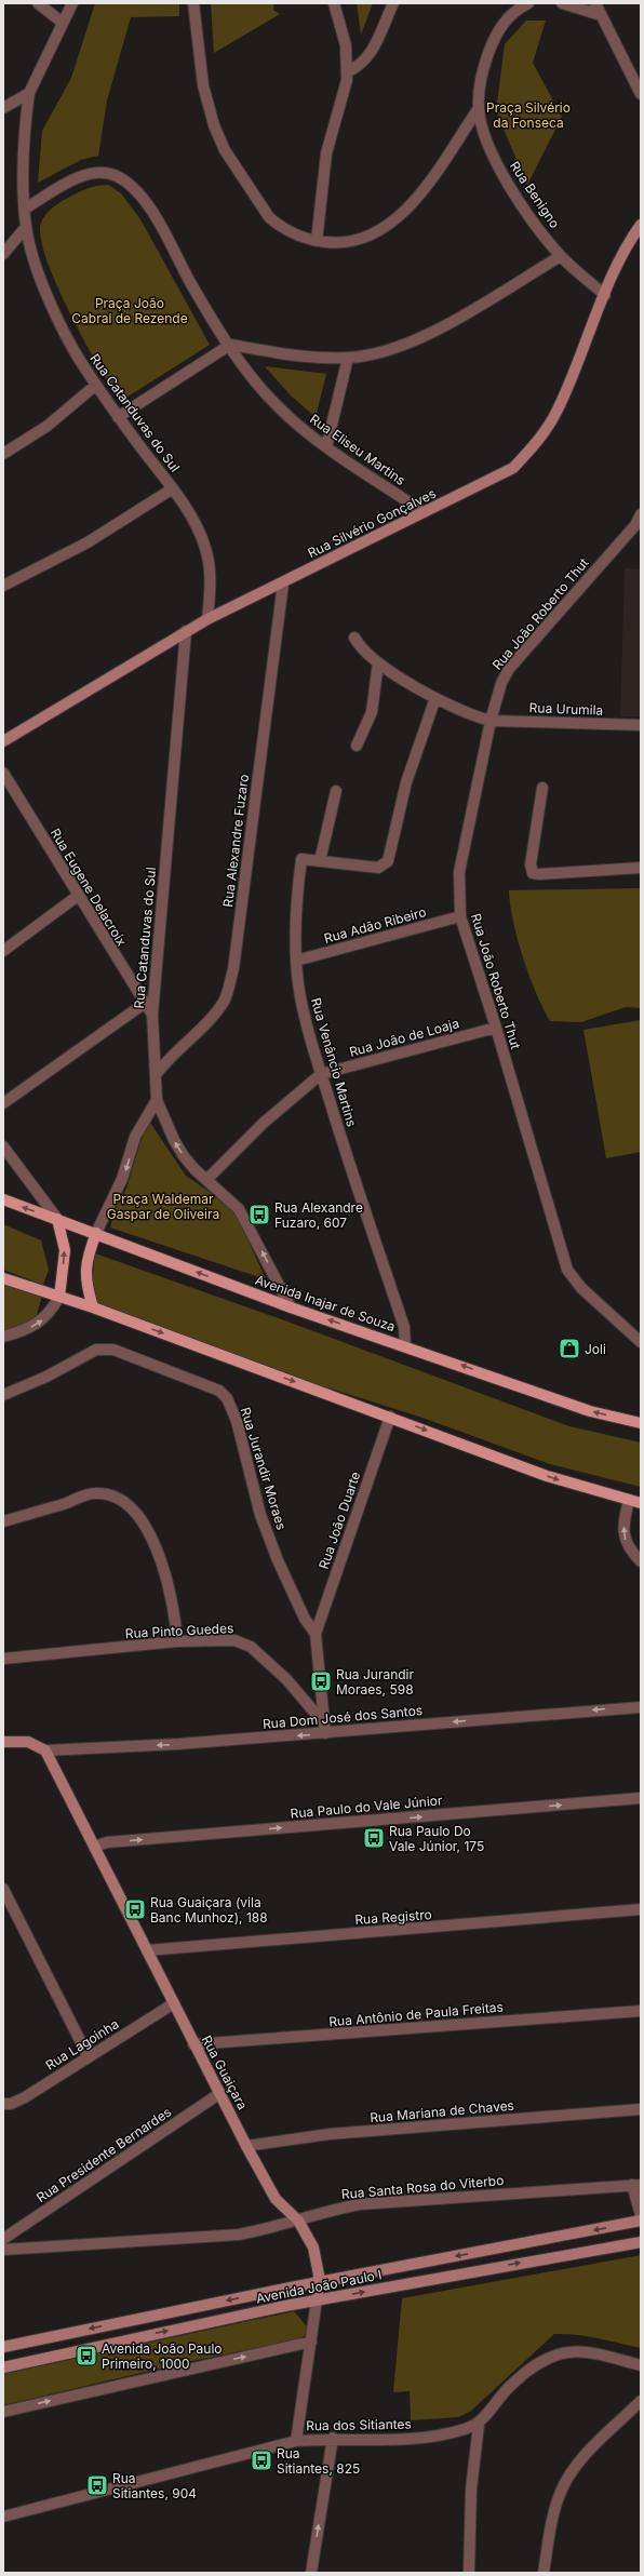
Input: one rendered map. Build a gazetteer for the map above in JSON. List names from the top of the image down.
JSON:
{
  "streets": {
    "main road": ["Avenida Inajar de Souza"],
    "street": [
      "Rua Benigno",
      "Rua Catanduvas do Sul",
      "Rua Eliseu Martins",
      "Rua Silvério Gonçalves",
      "Rua João Roberto Thut",
      "Rua Urumila",
      "Rua Alexandre Fuzaro",
      "Rua Eugene Delacroix",
      "Rua Adão Ribeiro",
      "Rua João de Loaja",
      "Rua Venâncio Martins",
      "Rua Jurandir Moraes",
      "Rua João Duarte",
      "Rua Pinto Guedes",
      "Rua Dom José dos Santos",
      "Rua Paulo do Vale Júnior",
      "Rua Registro",
      "Rua Antônio de Paula Freitas",
      "Rua Lagoinha",
      "Rua Guaiçara",
      "Rua Mariana de Chaves",
      "Rua Presidente Bernardes",
      "Rua Santa Rosa do Viterbo",
      "Avenida João Paulo I",
      "Rua dos Sitiantes"
    ]
  },
  "crossings": [
    ["Rua Benigno", "Rua Silvério Gonçalves"],
    ["Rua Catanduvas do Sul", "Rua Eliseu Martins"],
    ["Rua Catanduvas do Sul", "Rua Silvério Gonçalves"],
    ["Rua Catanduvas do Sul", "Rua Alexandre Fuzaro"],
    ["Rua Catanduvas do Sul", "Rua Eugene Delacroix"],
    ["Rua Eliseu Martins", "Rua Silvério Gonçalves"],
    ["Rua Silvério Gonçalves", "Rua Alexandre Fuzaro"],
    ["Rua João Roberto Thut", "Rua Urumila"],
    ["Rua João Roberto Thut", "Rua Adão Ribeiro"],
    ["Rua João Roberto Thut", "Rua João de Loaja"],
    ["Rua Adão Ribeiro", "Rua Venâncio Martins"],
    ["Rua João de Loaja", "Rua Venâncio Martins"],
    ["Rua Venâncio Martins", "Avenida Inajar de Souza"],
    ["Rua Jurandir Moraes", "Rua João Duarte"],
    ["Rua Jurandir Moraes", "Rua Pinto Guedes"],
    ["Rua Jurandir Moraes", "Rua Dom José dos Santos"],
    ["Rua Pinto Guedes", "Rua Dom José dos Santos"],
    ["Rua Dom José dos Santos", "Rua Guaiçara"],
    ["Rua Paulo do Vale Júnior", "Rua Guaiçara"],
    ["Rua Registro", "Rua Guaiçara"],
    ["Rua Antônio de Paula Freitas", "Rua Guaiçara"],
    ["Rua Lagoinha", "Rua Guaiçara"],
    ["Rua Guaiçara", "Rua Mariana de Chaves"],
    ["Rua Guaiçara", "Rua Presidente Bernardes"],
    ["Rua Guaiçara", "Rua Santa Rosa do Viterbo"],
    ["Rua Guaiçara", "Avenida João Paulo I"],
    ["Rua Guaiçara", "Rua dos Sitiantes"]
  ],
  "one_way": ["Rua Dom José dos Santos", "Rua Paulo do Vale Júnior"],
  "parks": ["Praça Silvério da Fonseca", "Praça João Cabral de Rezende", "Praça Waldemar Gaspar de Oliveira"],
  "places": {
    "bus stop": [
      "Rua Alexandre Fuzaro, 607",
      "Rua Jurandir Moraes, 598",
      "Rua Paulo Do Vale Júnior, 175",
      "Rua Guaiçara (vila Banc Munhoz), 188",
      "Avenida João Paulo Primeiro, 1000",
      "Rua Sitiantes, 825",
      "Rua Sitiantes, 904"
    ],
    "shop": ["Joli"]
  }
}
